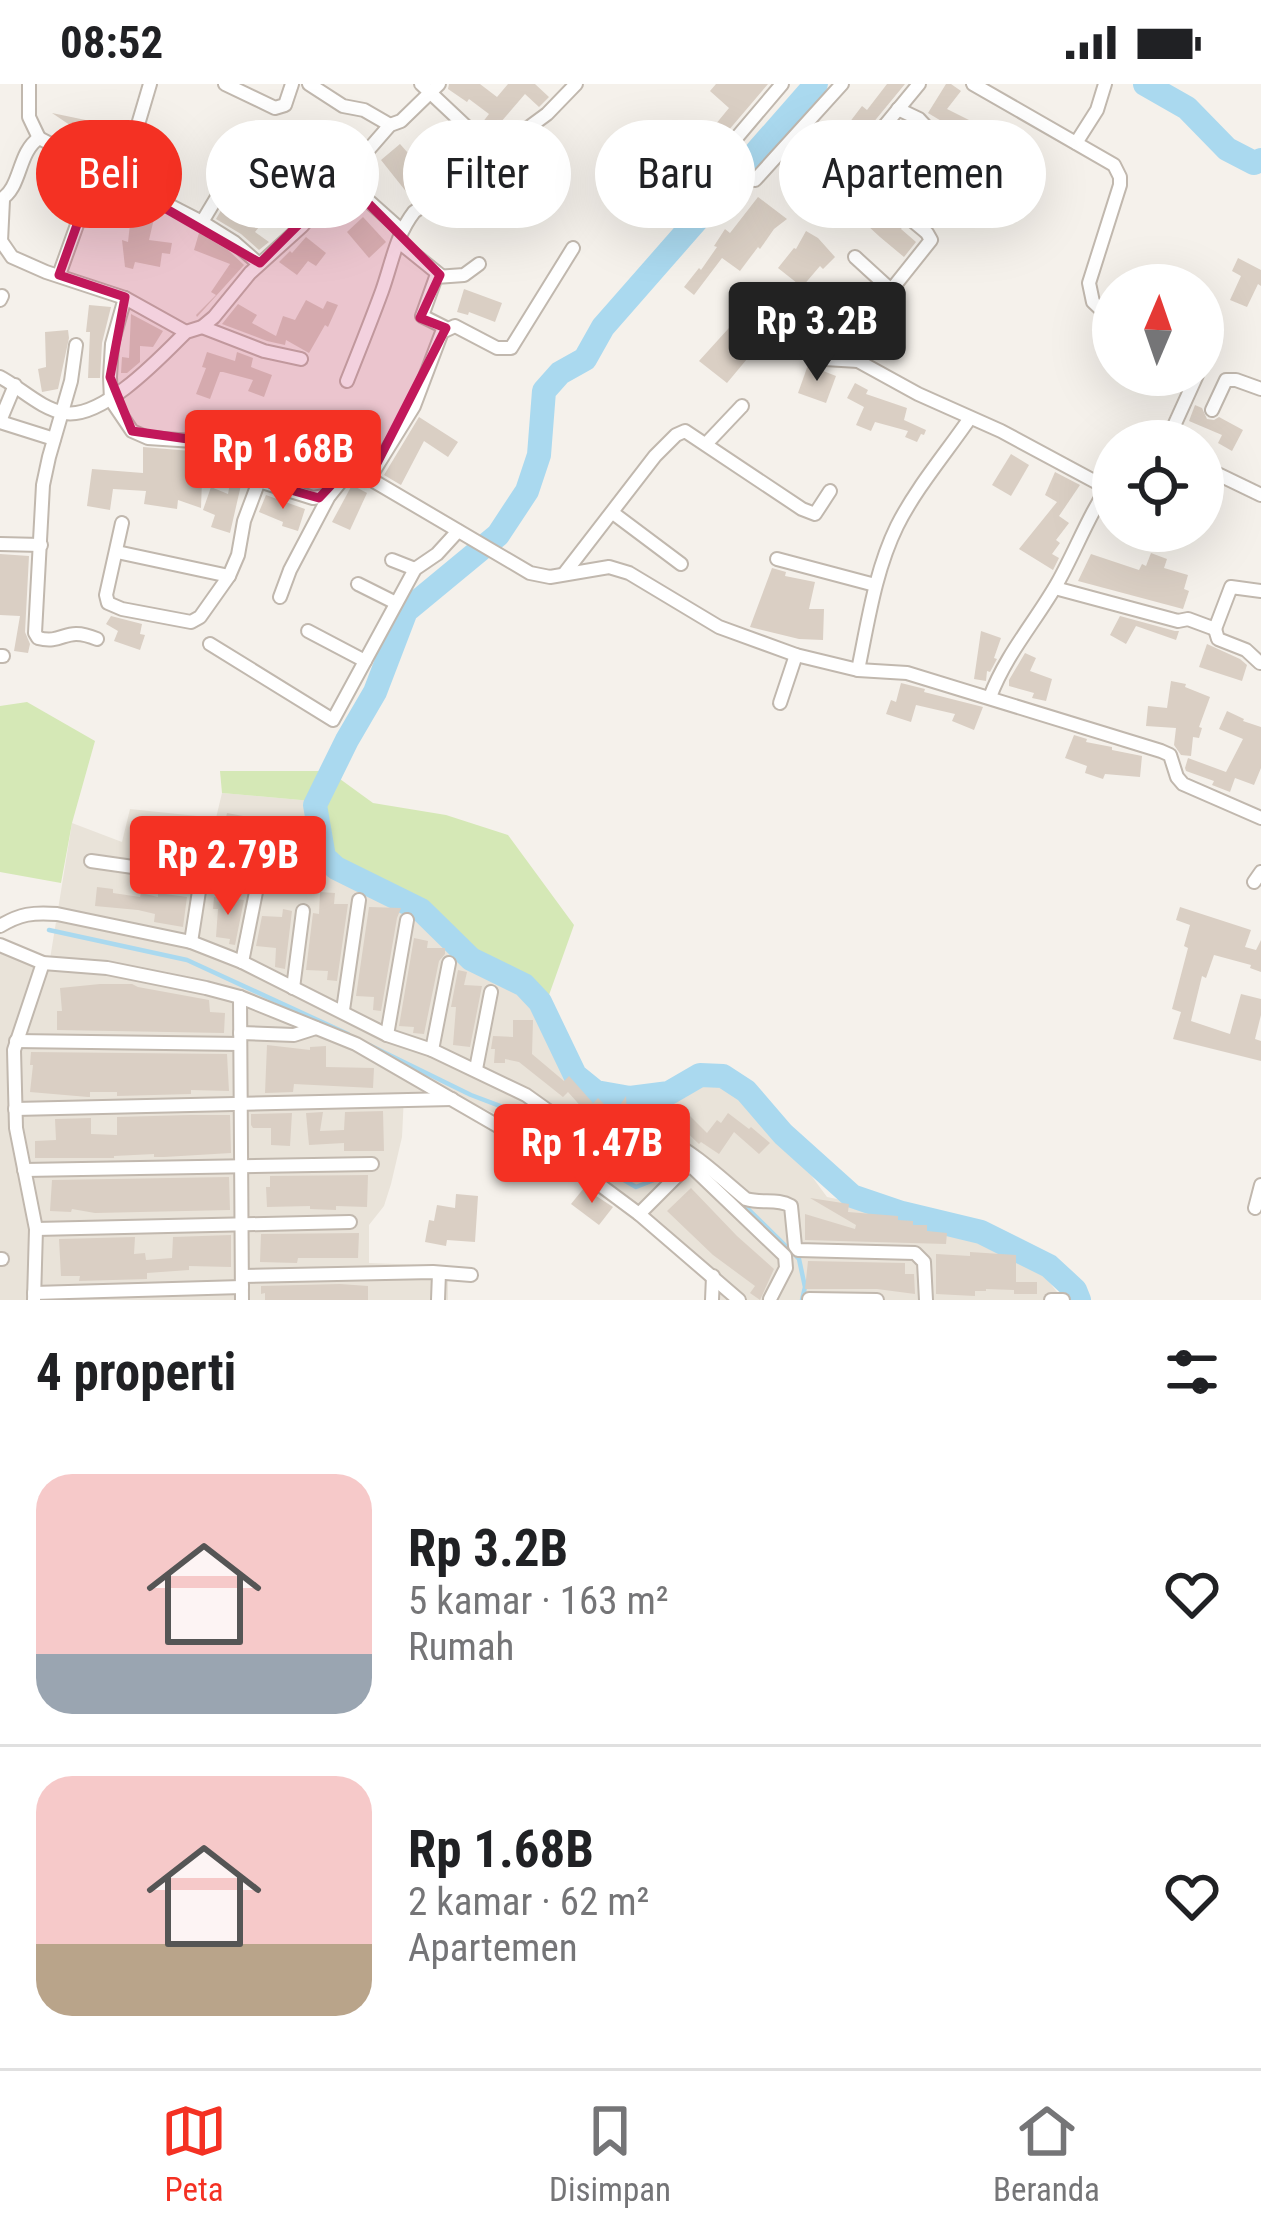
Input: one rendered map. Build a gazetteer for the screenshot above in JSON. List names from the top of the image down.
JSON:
{
  "north": "top",
  "page": {
    "status": "08:52",
    "chip": [
      "Beli",
      "Sewa",
      "Filter",
      "Baru",
      "Apartemen"
    ],
    "price": [
      "Rp 3.2B",
      "Rp 1.68B",
      "Rp 2.79B",
      "Rp 1.47B"
    ],
    "heading": "4 properti",
    "list": [
      {
        "name": "Rp 3.2B",
        "note": "5 kamar · 163 m² · Rumah"
      },
      {
        "name": "Rp 1.68B",
        "note": "2 kamar · 62 m² · Apartemen"
      }
    ],
    "tabs": ["Peta", "Disimpan", "Beranda"]
  }
}
